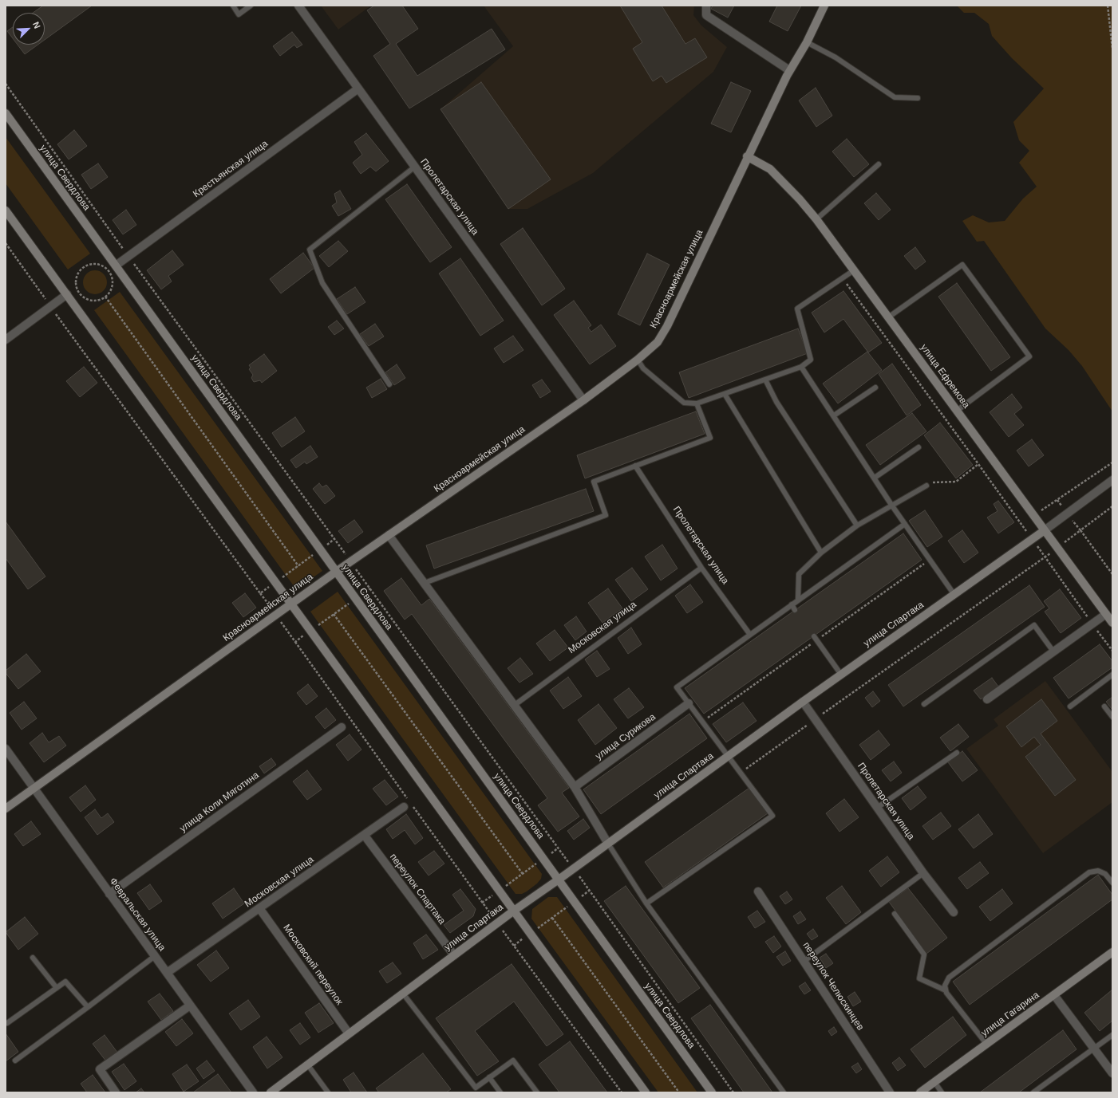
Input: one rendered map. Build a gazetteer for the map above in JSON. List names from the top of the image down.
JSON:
{
  "streets": {
    "street": [
      "Крестьянская улица",
      "улица Свердлова",
      "Пролетарская улица",
      "Красноармейская улица",
      "улица Ефремова",
      "улица Спартака",
      "Московская улица",
      "улица Сурикова",
      "улица Коли Мяготина",
      "переулок Спартака",
      "Февральская улица",
      "Московский переулок",
      "переулок Челюскинцев",
      "улица Гагарина"
    ]
  },
  "crossings": [
    ["Крестьянская улица", "улица Свердлова"],
    ["Крестьянская улица", "Пролетарская улица"],
    ["улица Свердлова", "Красноармейская улица"],
    ["улица Свердлова", "улица Спартака"],
    ["Пролетарская улица", "Красноармейская улица"],
    ["Пролетарская улица", "улица Спартака"],
    ["Пролетарская улица", "Московская улица"],
    ["Красноармейская улица", "улица Ефремова"],
    ["Красноармейская улица", "Февральская улица"],
    ["улица Ефремова", "улица Спартака"],
    ["улица Спартака", "переулок Спартака"],
    ["улица Спартака", "Московский переулок"],
    ["Московская улица", "переулок Спартака"],
    ["Московская улица", "Февральская улица"],
    ["Московская улица", "Московский переулок"],
    ["улица Коли Мяготина", "Февральская улица"]
  ],
  "north": "top right"
}
